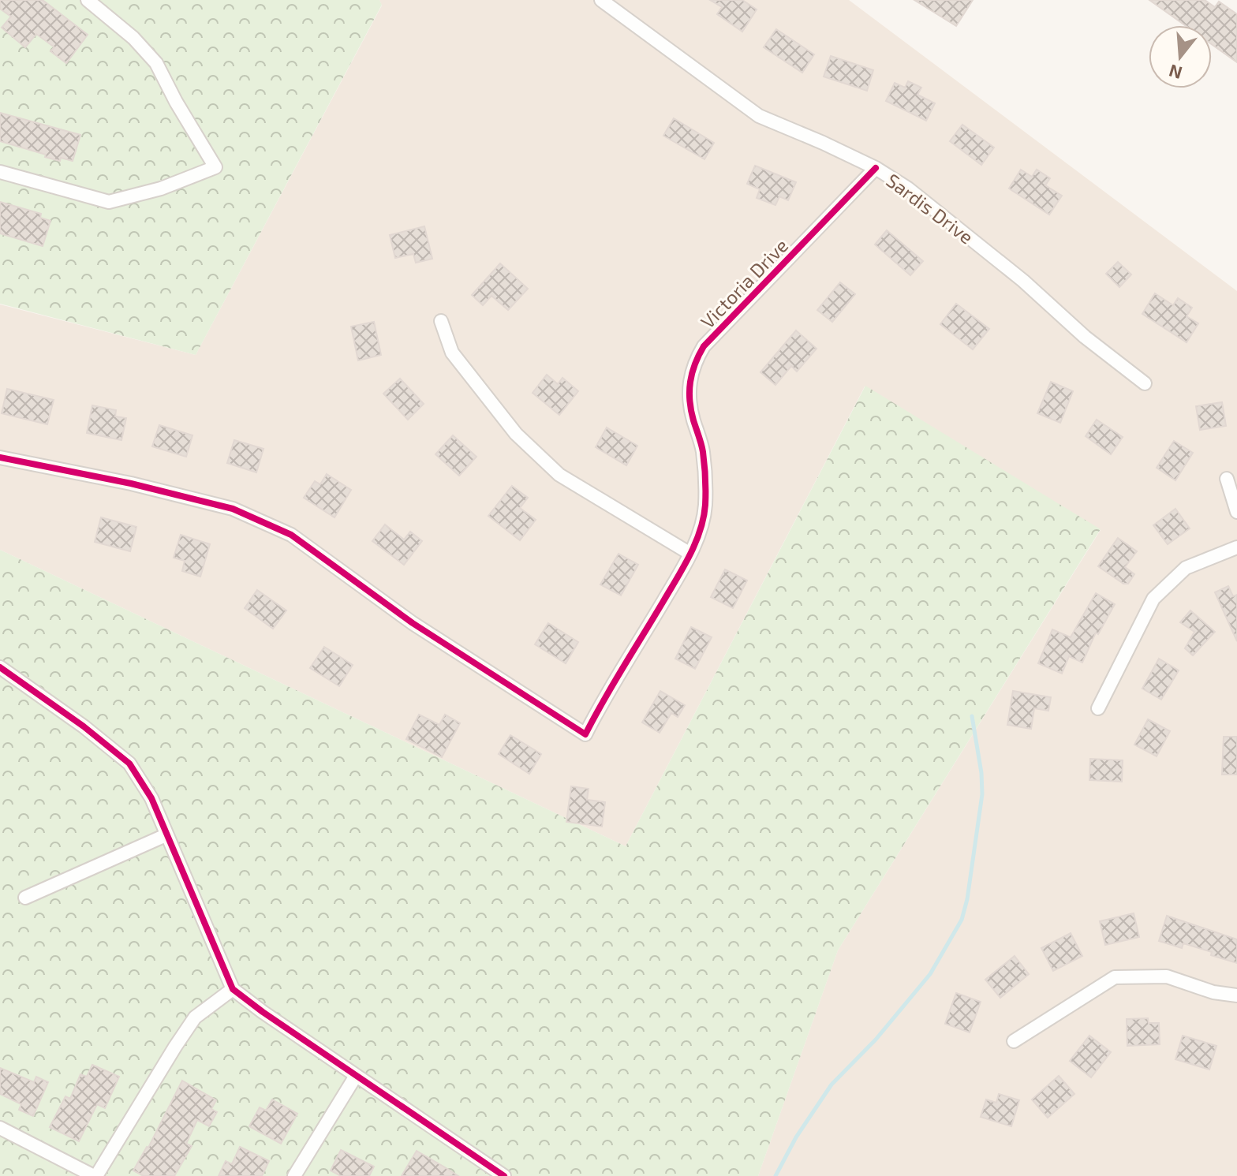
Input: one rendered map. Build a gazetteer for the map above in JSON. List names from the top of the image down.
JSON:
{
  "streets": {
    "street": ["Sardis Drive", "Victoria Drive"]
  },
  "crossings": [
    ["Sardis Drive", "Victoria Drive"]
  ],
  "north": "bottom"
}
